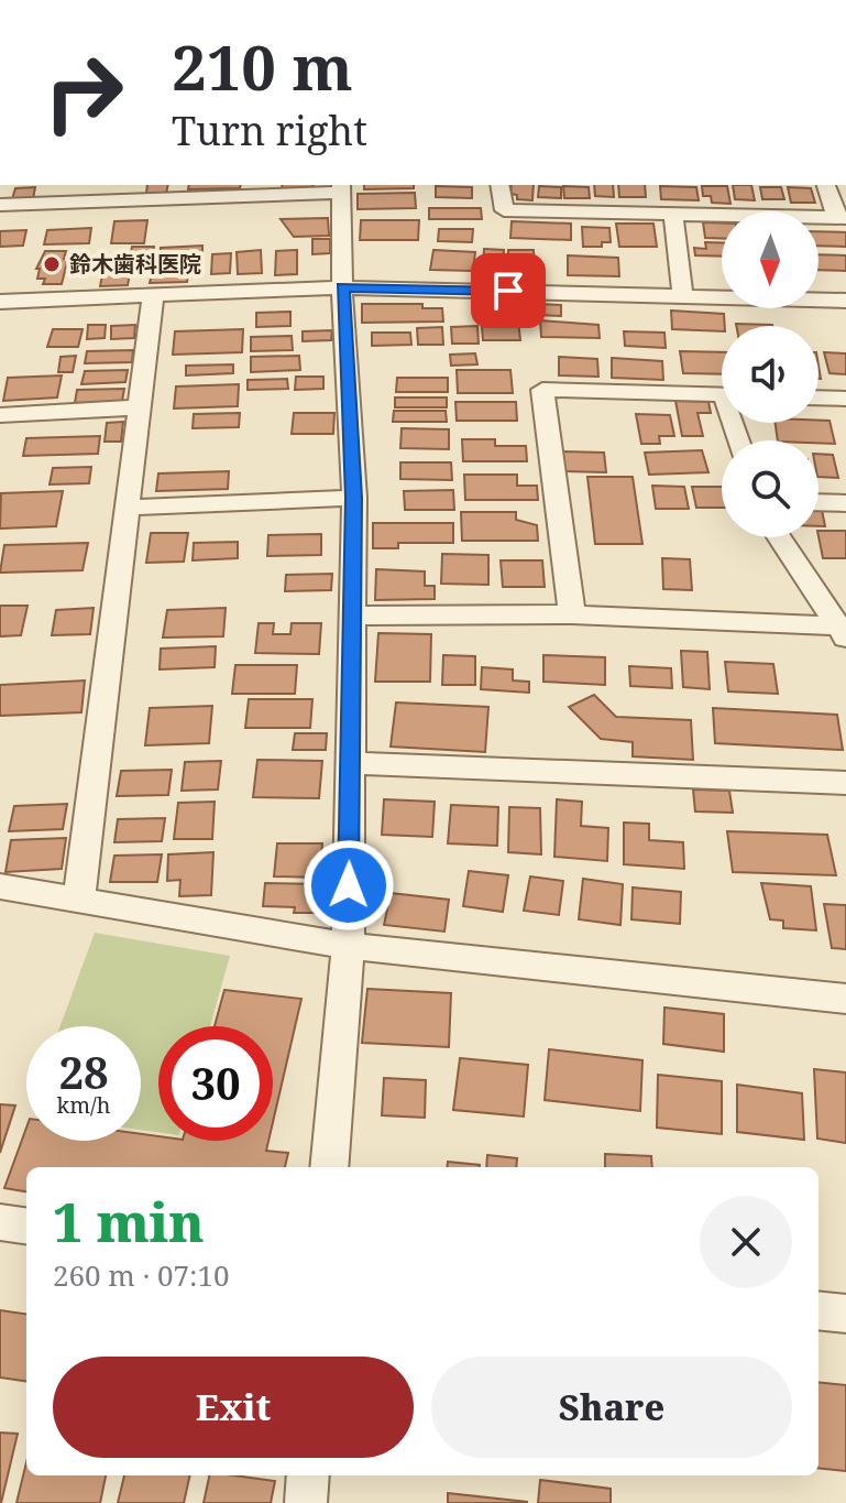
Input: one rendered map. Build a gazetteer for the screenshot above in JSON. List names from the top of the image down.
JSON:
{
  "places": ["鈴木歯科医院"],
  "north": "bottom",
  "page": {
    "turn": ["210 m", "Turn right"],
    "speed": "28 km/h",
    "limit": "30",
    "heading": ["1 min", "260 m · 07:10"],
    "buttons": ["Exit", "Share"]
  }
}
